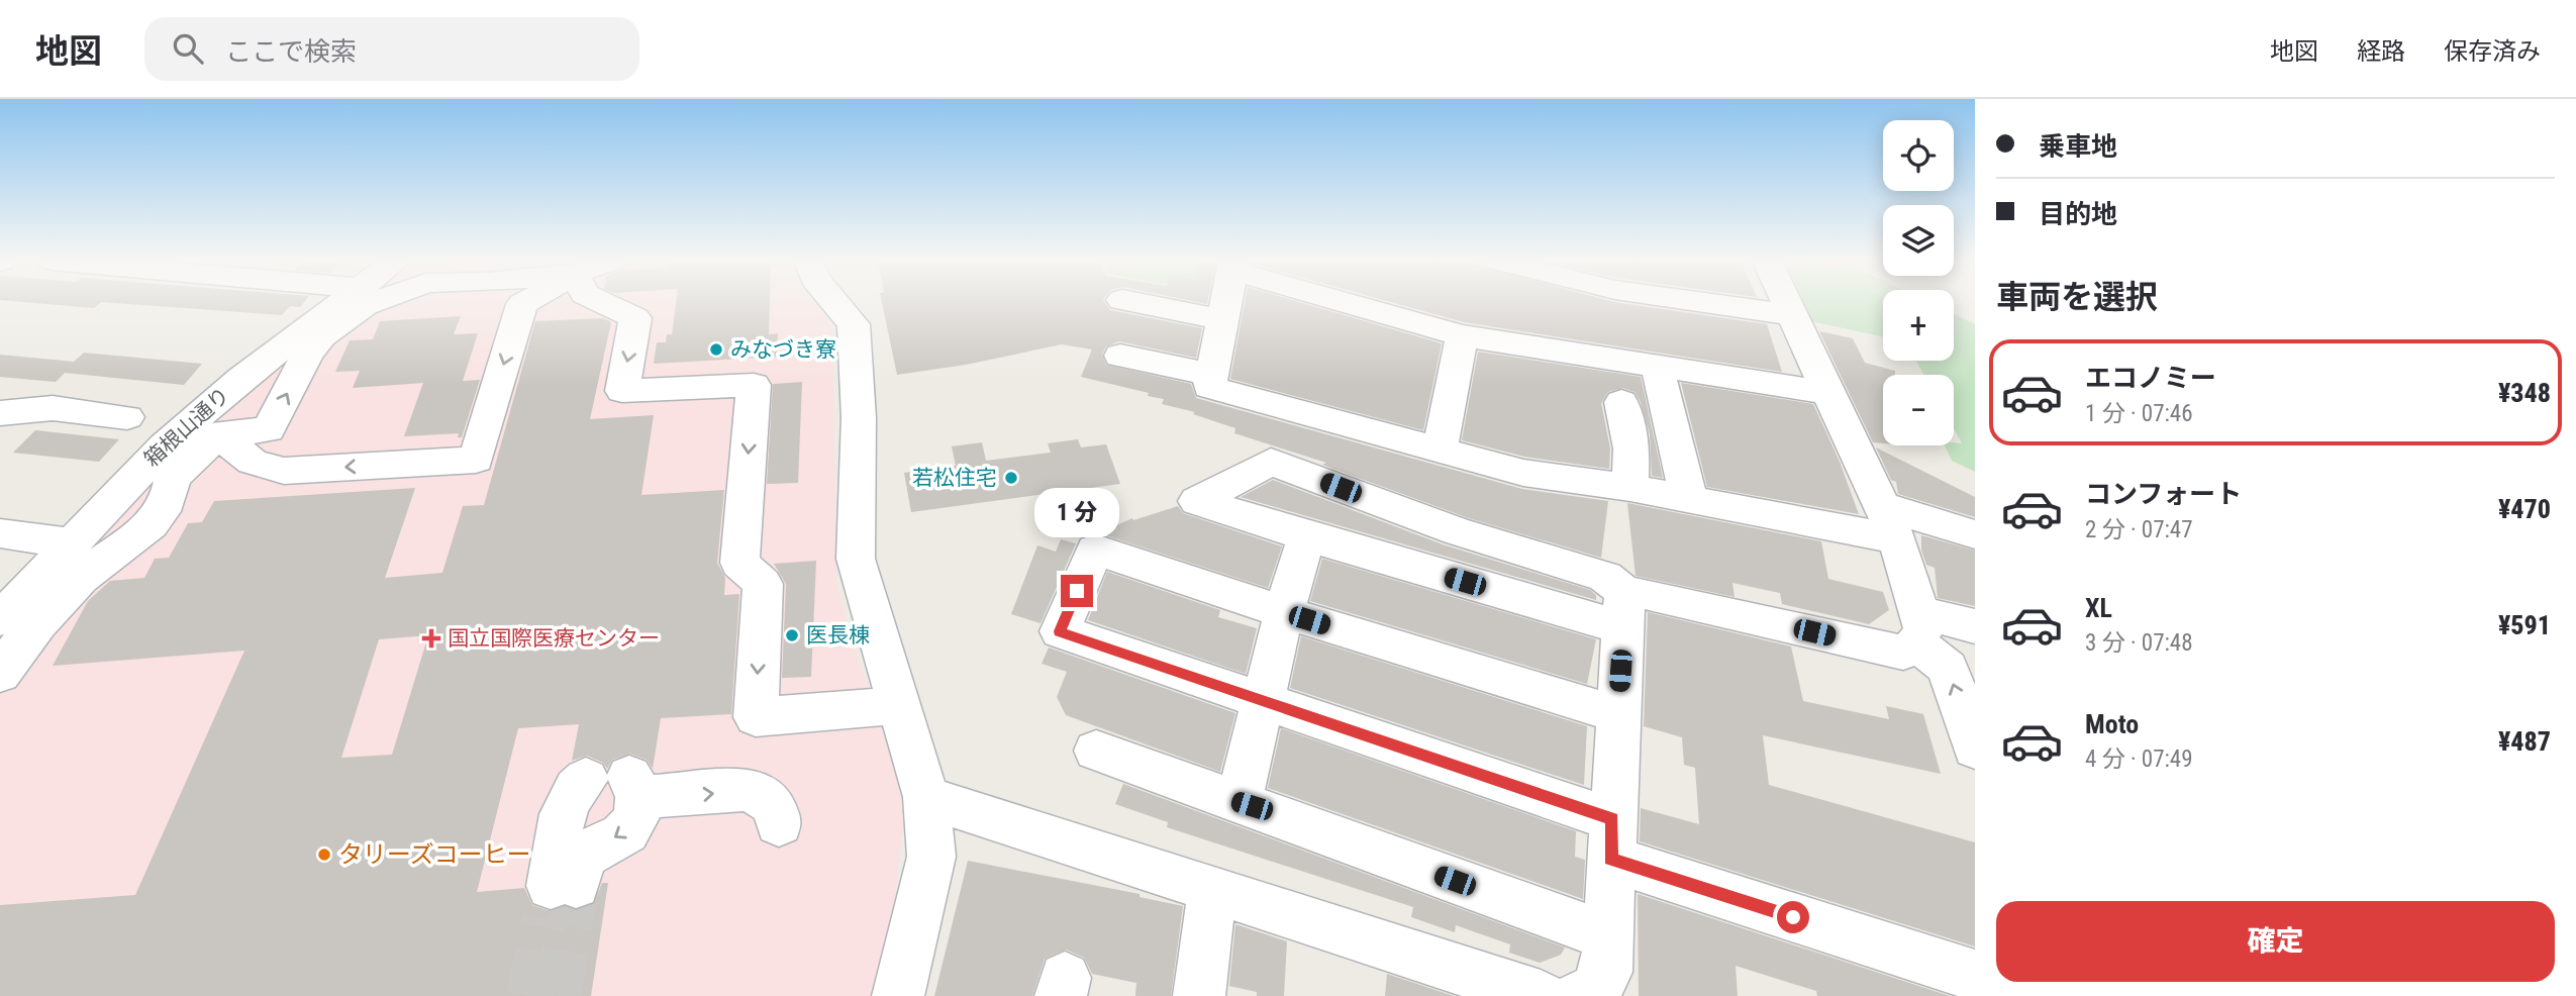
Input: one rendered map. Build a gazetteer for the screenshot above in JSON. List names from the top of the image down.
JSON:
{
  "streets": {
    "street": ["箱根山通り"]
  },
  "places": {
    "other": [
      "みなづき寮",
      "若松住宅",
      "医長棟",
      "タリーズコーヒー"
    ],
    "health": ["国立国際医療センター"]
  },
  "page": {
    "header": "地図",
    "search": "ここで検索",
    "nav": ["地図", "経路", "保存済み"],
    "banner": ["乗車地", "目的地"],
    "map_buttons": ["+", "−"],
    "heading": "車両を選択",
    "list": [
      {
        "name": "エコノミー",
        "note": "1 分 · 07:46",
        "value": "¥348"
      },
      {
        "name": "コンフォート",
        "note": "2 分 · 07:47",
        "value": "¥470"
      },
      {
        "name": "XL",
        "note": "3 分 · 07:48",
        "value": "¥591"
      },
      {
        "name": "Moto",
        "note": "4 分 · 07:49",
        "value": "¥487"
      }
    ],
    "bubble": "1 分",
    "buttons": "確定"
  }
}
